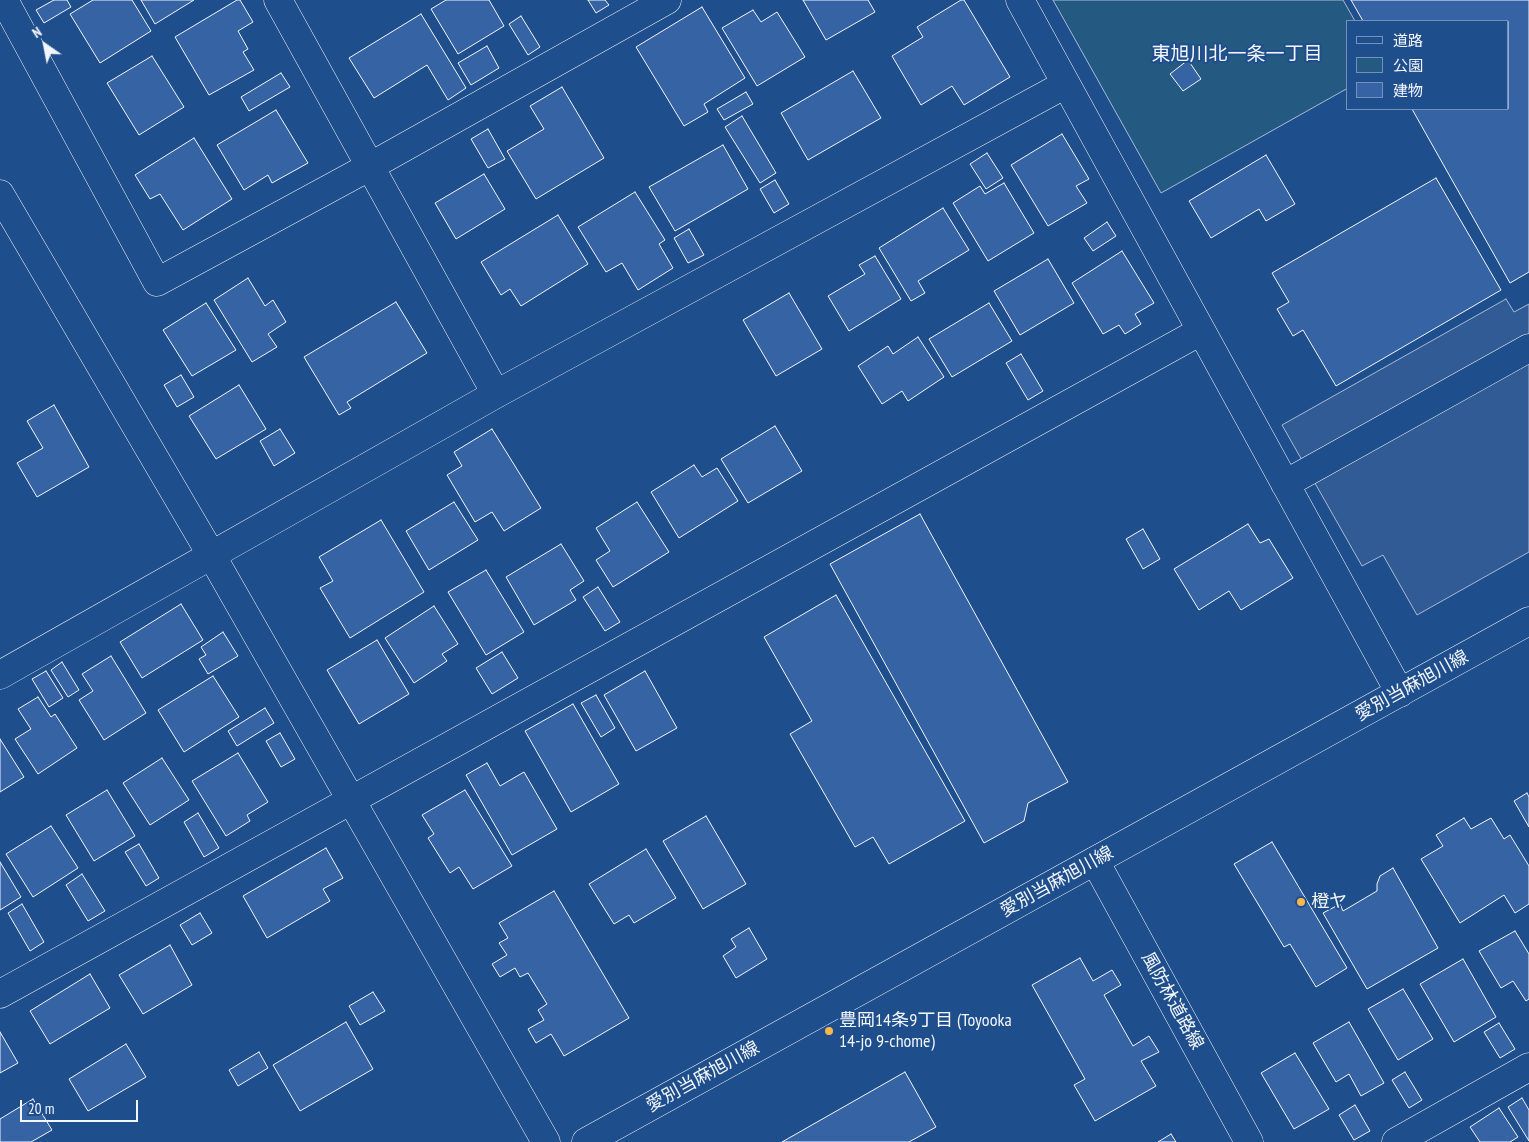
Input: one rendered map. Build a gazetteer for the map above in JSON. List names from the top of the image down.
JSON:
{
  "streets": {
    "street": ["愛別当麻旭川線", "風防林道路線"]
  },
  "crossings": [
    ["愛別当麻旭川線", "風防林道路線"]
  ],
  "districts": ["東旭川北一条一丁目"],
  "places": ["橙ヤ", "豊岡14条9丁目 (Toyooka 14-jo 9-chome)"],
  "legend": ["道路", "公園", "建物"],
  "scale_bar": "20 m",
  "north": "top left"
}
